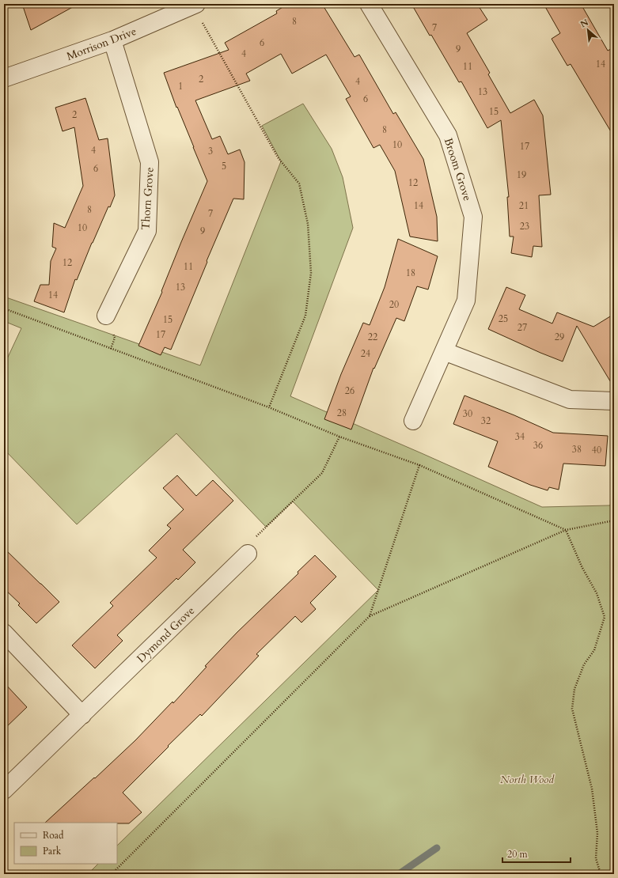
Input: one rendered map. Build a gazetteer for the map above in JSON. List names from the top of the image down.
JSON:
{
  "streets": {
    "street": [
      "Morrison Drive",
      "Broom Grove",
      "Thorn Grove",
      "Dymond Grove"
    ]
  },
  "crossings": [
    ["Morrison Drive", "Thorn Grove"]
  ],
  "parks": ["North Wood"],
  "house_numbers": [
    "8",
    "7",
    "6",
    "9",
    "4",
    "14",
    "11",
    "2",
    "4",
    "1",
    "13",
    "6",
    "15",
    "2",
    "8",
    "10",
    "17",
    "4",
    "3",
    "5",
    "6",
    "19",
    "12",
    "14",
    "21",
    "8",
    "7",
    "23",
    "10",
    "9",
    "12",
    "11",
    "18",
    "13",
    "14",
    "20",
    "25",
    "15",
    "27",
    "17",
    "22",
    "29",
    "24",
    "26",
    "28",
    "30",
    "32",
    "34",
    "36",
    "38",
    "40"
  ],
  "legend": ["Road", "Park"],
  "scale_bar": "20 m",
  "north": "top left"
}
